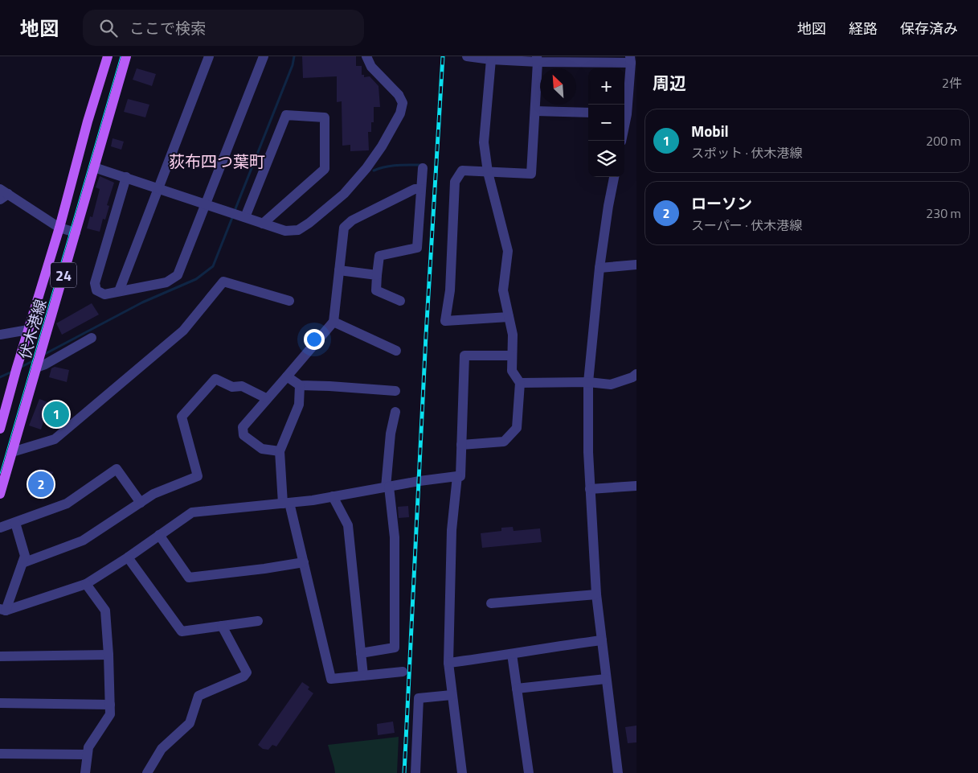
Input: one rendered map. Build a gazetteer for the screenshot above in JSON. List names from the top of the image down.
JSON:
{
  "streets": {
    "main road": ["24", "伏木港線"]
  },
  "districts": ["荻布四つ葉町"],
  "north": "top left",
  "page": {
    "header": "地図",
    "search": "ここで検索",
    "nav": ["地図", "経路", "保存済み"],
    "heading": ["周辺", "2件"],
    "map_buttons": ["+", "−"],
    "list": [
      {
        "mark": "1",
        "name": "Mobil",
        "note": "スポット · 伏木港線",
        "value": "200 m"
      },
      {
        "mark": "2",
        "name": "ローソン",
        "note": "スーパー · 伏木港線",
        "value": "230 m"
      }
    ],
    "pins": ["1", "2"]
  }
}
